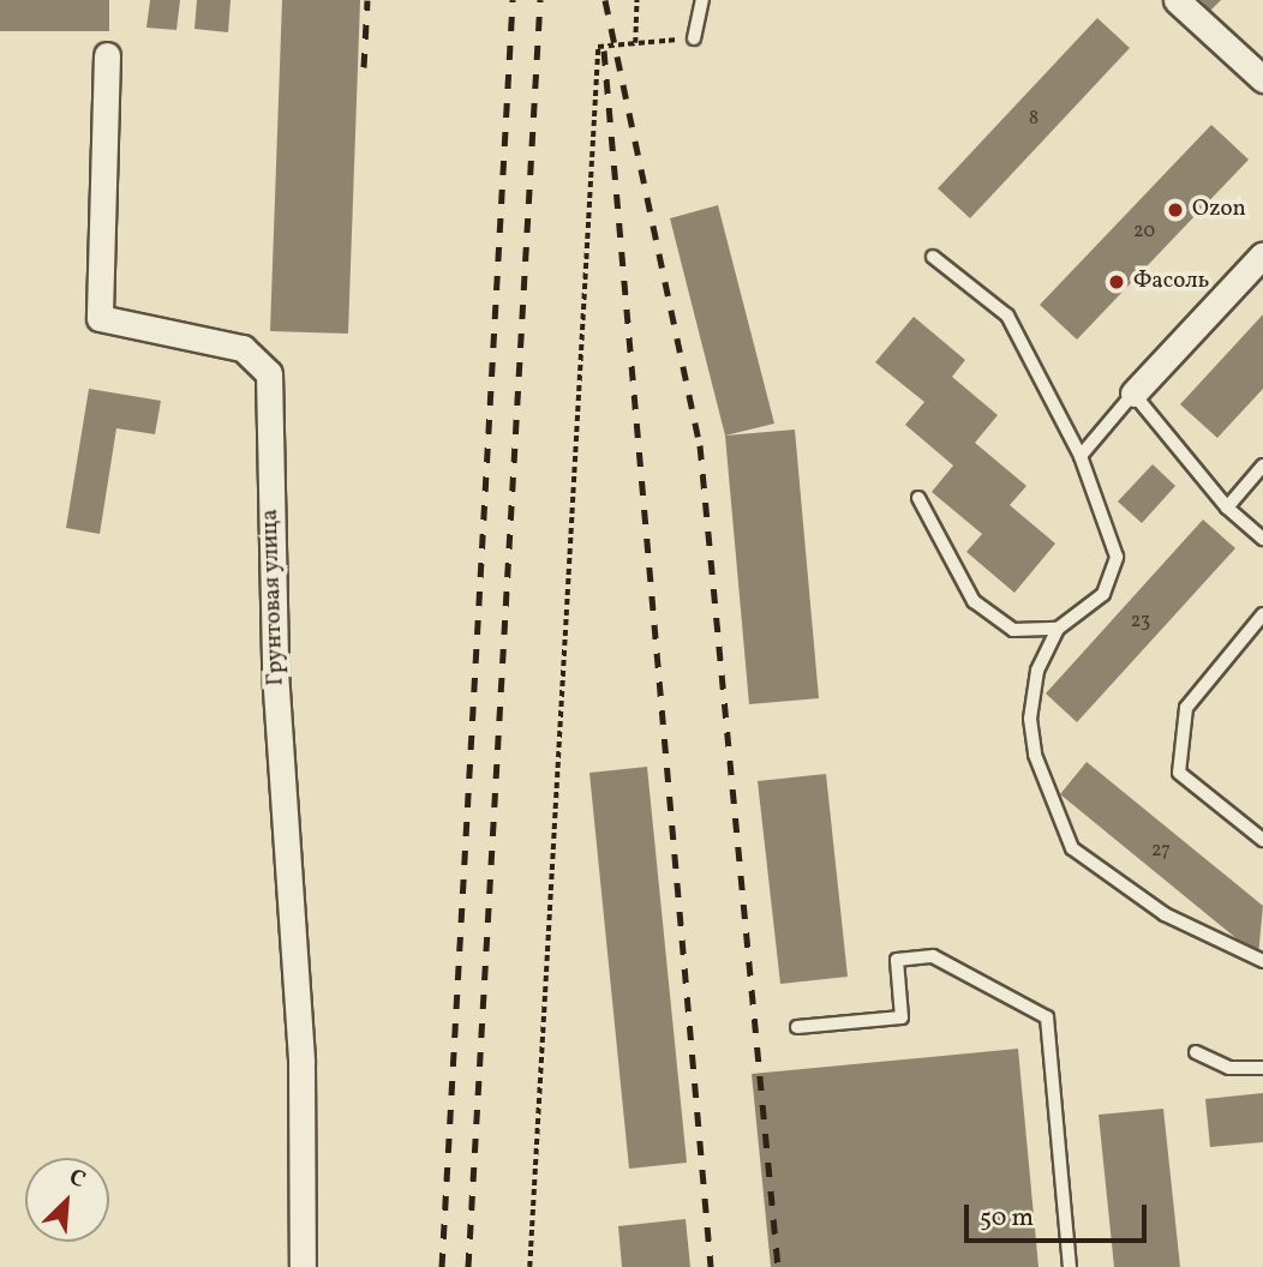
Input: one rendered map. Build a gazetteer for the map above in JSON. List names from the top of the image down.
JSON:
{
  "streets": {
    "street": ["Грунтовая улица"]
  },
  "places": ["Ozon", "Фасоль"],
  "house_numbers": [
    "8",
    "20",
    "23",
    "27"
  ],
  "scale_bar": "50 m",
  "north": "top right"
}
